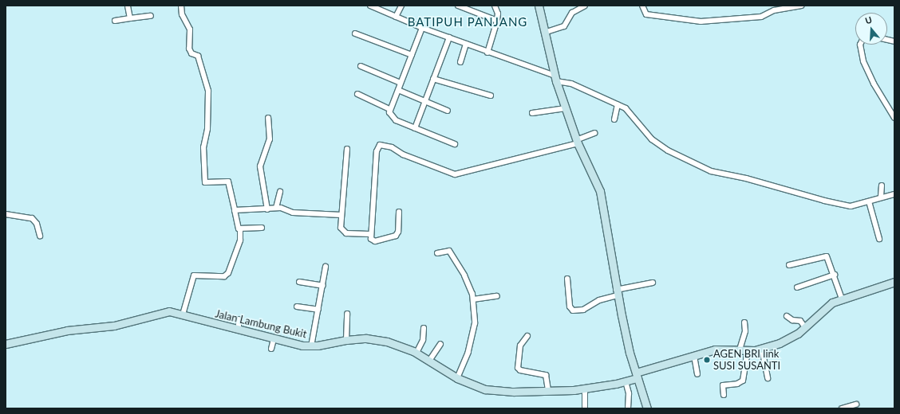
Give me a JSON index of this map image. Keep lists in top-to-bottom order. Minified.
{"streets":{"street":["Jalan Lambung Bukit"]},"districts":["BATIPUH PANJANG"],"places":["AGEN BRI link SUSI SUSANTI"],"north":"top"}
